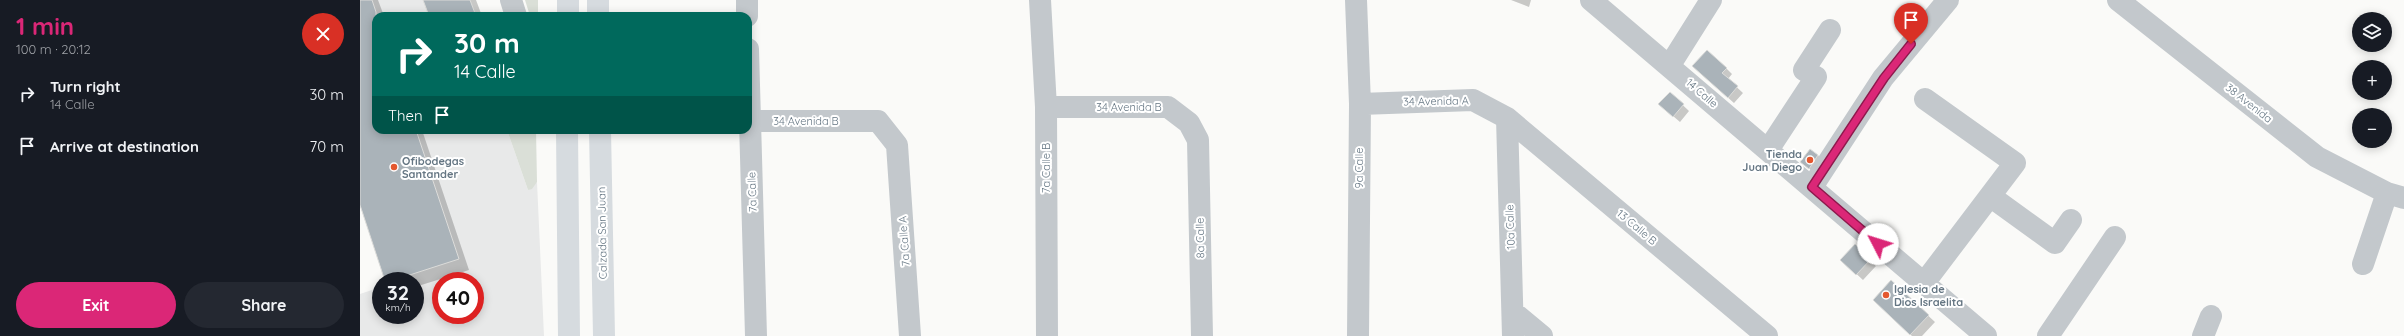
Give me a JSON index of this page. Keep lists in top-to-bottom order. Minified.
{"streets":{"main road":["Calzada San Juan"],"street":["14 Calle","34 Avenida A","38 Avenida","34 Avenida B","7a Calle B","9a Calle","7a Calle","10a Calle","13 Calle B","8a Calle","7a Calle A"]},"crossings":[["34 Avenida A","9a Calle"],["34 Avenida A","10a Calle"],["34 Avenida A","13 Calle B"],["34 Avenida B","7a Calle B"],["34 Avenida B","8a Calle"],["34 Avenida B","7a Calle A"],["10a Calle","13 Calle B"]],"places":["Tienda Juan Diego","Ofibodegas Santander","Iglesia de Dios Israelita"],"page":{"heading":["1 min","100 m · 20:12"],"map_buttons":["+","−"],"turn":["30 m","14 Calle"],"list":[{"name":"Turn right","note":"14 Calle","value":"30 m"},{"name":"Arrive at destination","value":"70 m"}],"then":"Then","speed":"32 km/h","limit":"40","buttons":["Exit","Share"]}}
